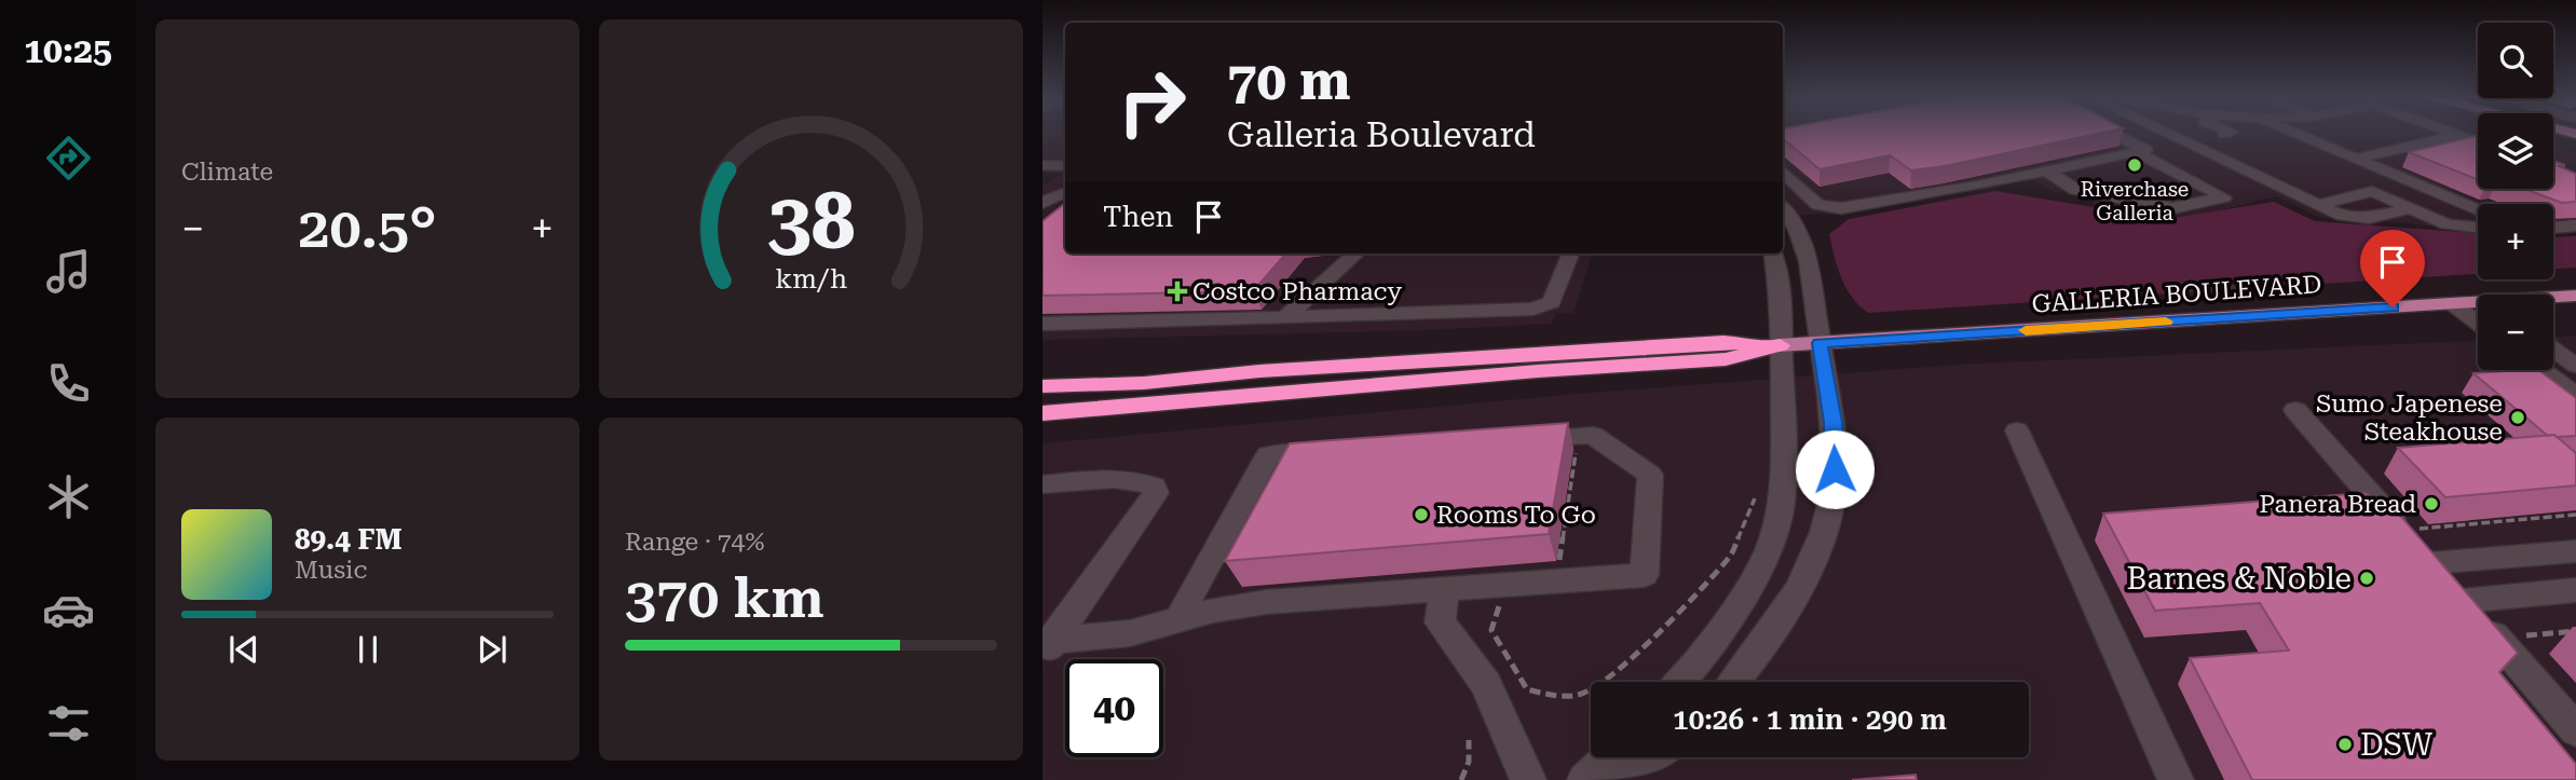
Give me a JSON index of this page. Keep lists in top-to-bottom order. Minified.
{"streets":{"main road":["GALLERIA BOULEVARD"]},"places":{"other":["Riverchase Galleria","Sumo Japenese Steakhouse","Panera Bread","Rooms To Go","Barnes & Noble","DSW"],"health":["Costco Pharmacy"]},"page":{"tabs":"10:25","tile":["Climate",["Range · 74%","370 km"]],"map_buttons":["+","−"],"turn":["70 m","Galleria Boulevard"],"then":"Then","heat":["−","20.5°","+"],"song":["89.4 FM","Music"],"limit":"40","trip":"10:26 · 1 min · 290 m","gauge":["38","km/h"]}}
